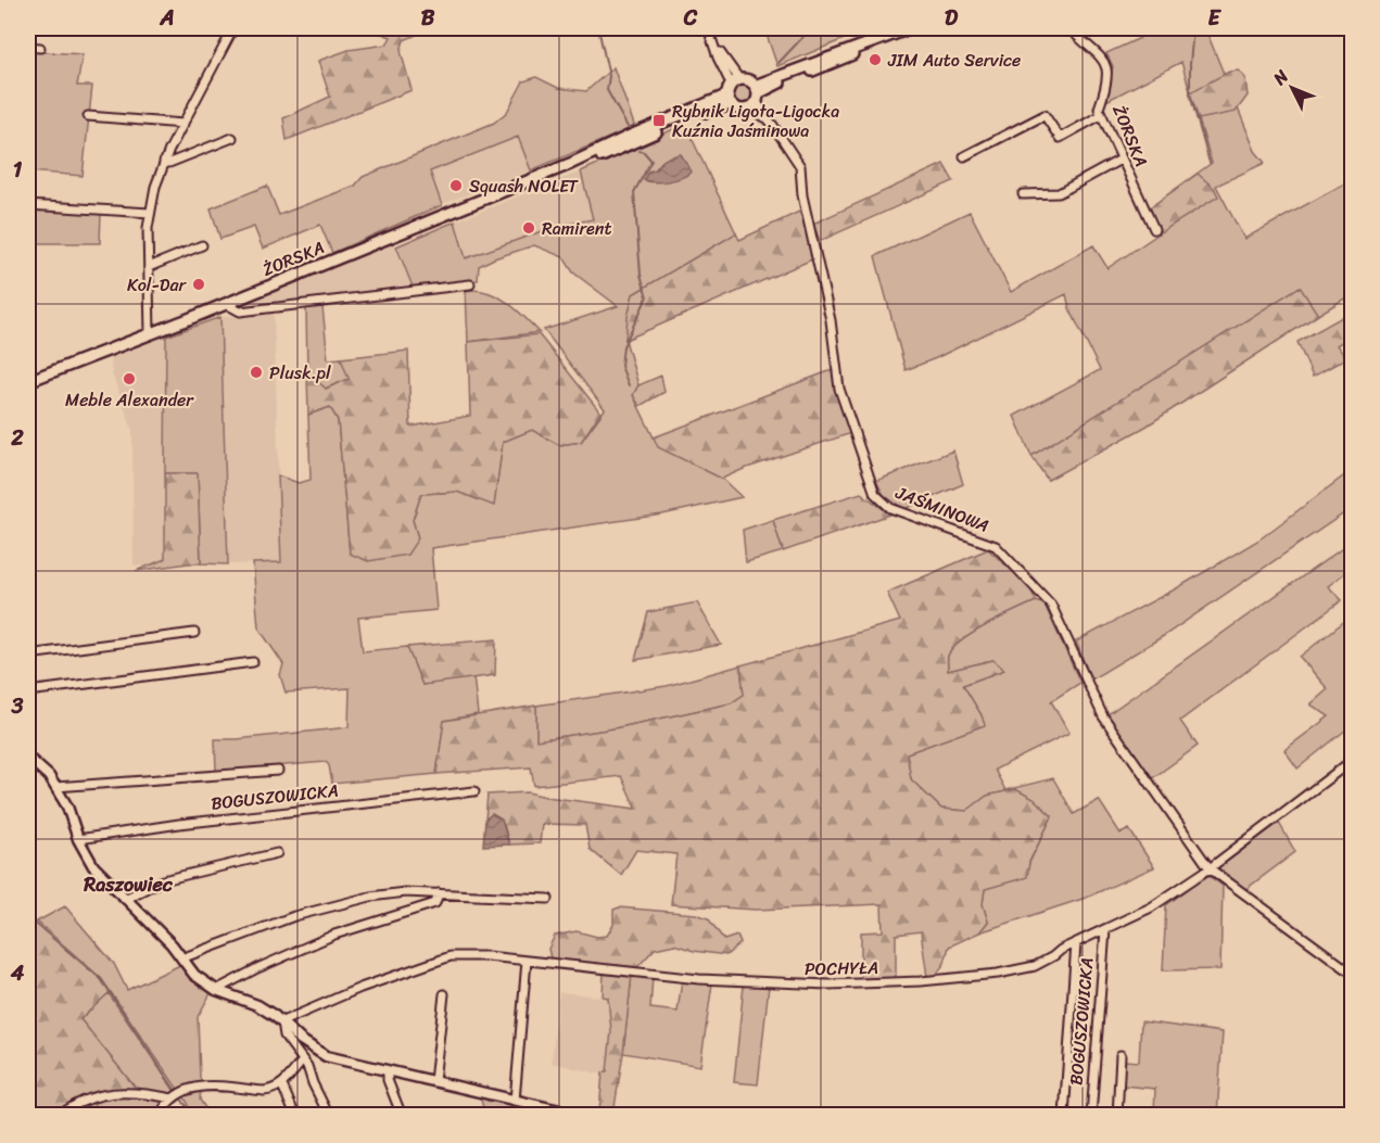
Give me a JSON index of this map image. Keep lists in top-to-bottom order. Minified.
{"streets":{"main road":["ŻORSKA"],"street":["JAŚMINOWA","BOGUSZOWICKA","POCHYŁA"]},"crossings":[["ŻORSKA","JAŚMINOWA"],["JAŚMINOWA","POCHYŁA"],["BOGUSZOWICKA","POCHYŁA"]],"districts":["Raszowiec"],"places":{"other":["JIM Auto Service","Squash NOLET","Ramirent","Kol-Dar","Plusk.pl","Meble Alexander"],"transit":["Rybnik Ligota-Ligocka Kuźnia Jaśminowa"]},"north":"top left","grid":{"columns":["A","B","C","D","E"],"rows":["1","2","3","4"]}}
